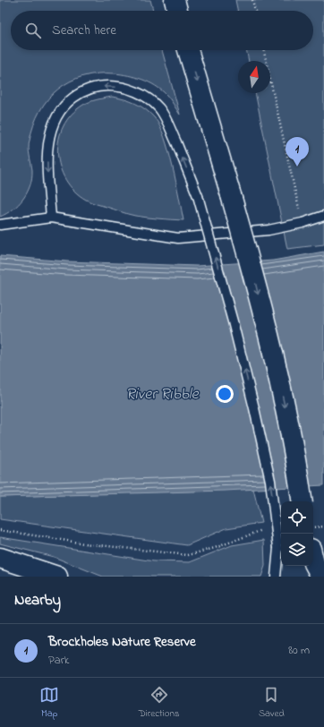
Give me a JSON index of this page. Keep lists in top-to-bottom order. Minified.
{"water":["River Ribble"],"north":"top","page":{"search":"Search here","pins":"1","heading":"Nearby","list":[{"mark":"1","name":"Brockholes Nature Reserve","note":"Park","value":"80 m"}],"nav":["Map","Directions","Saved"]}}
